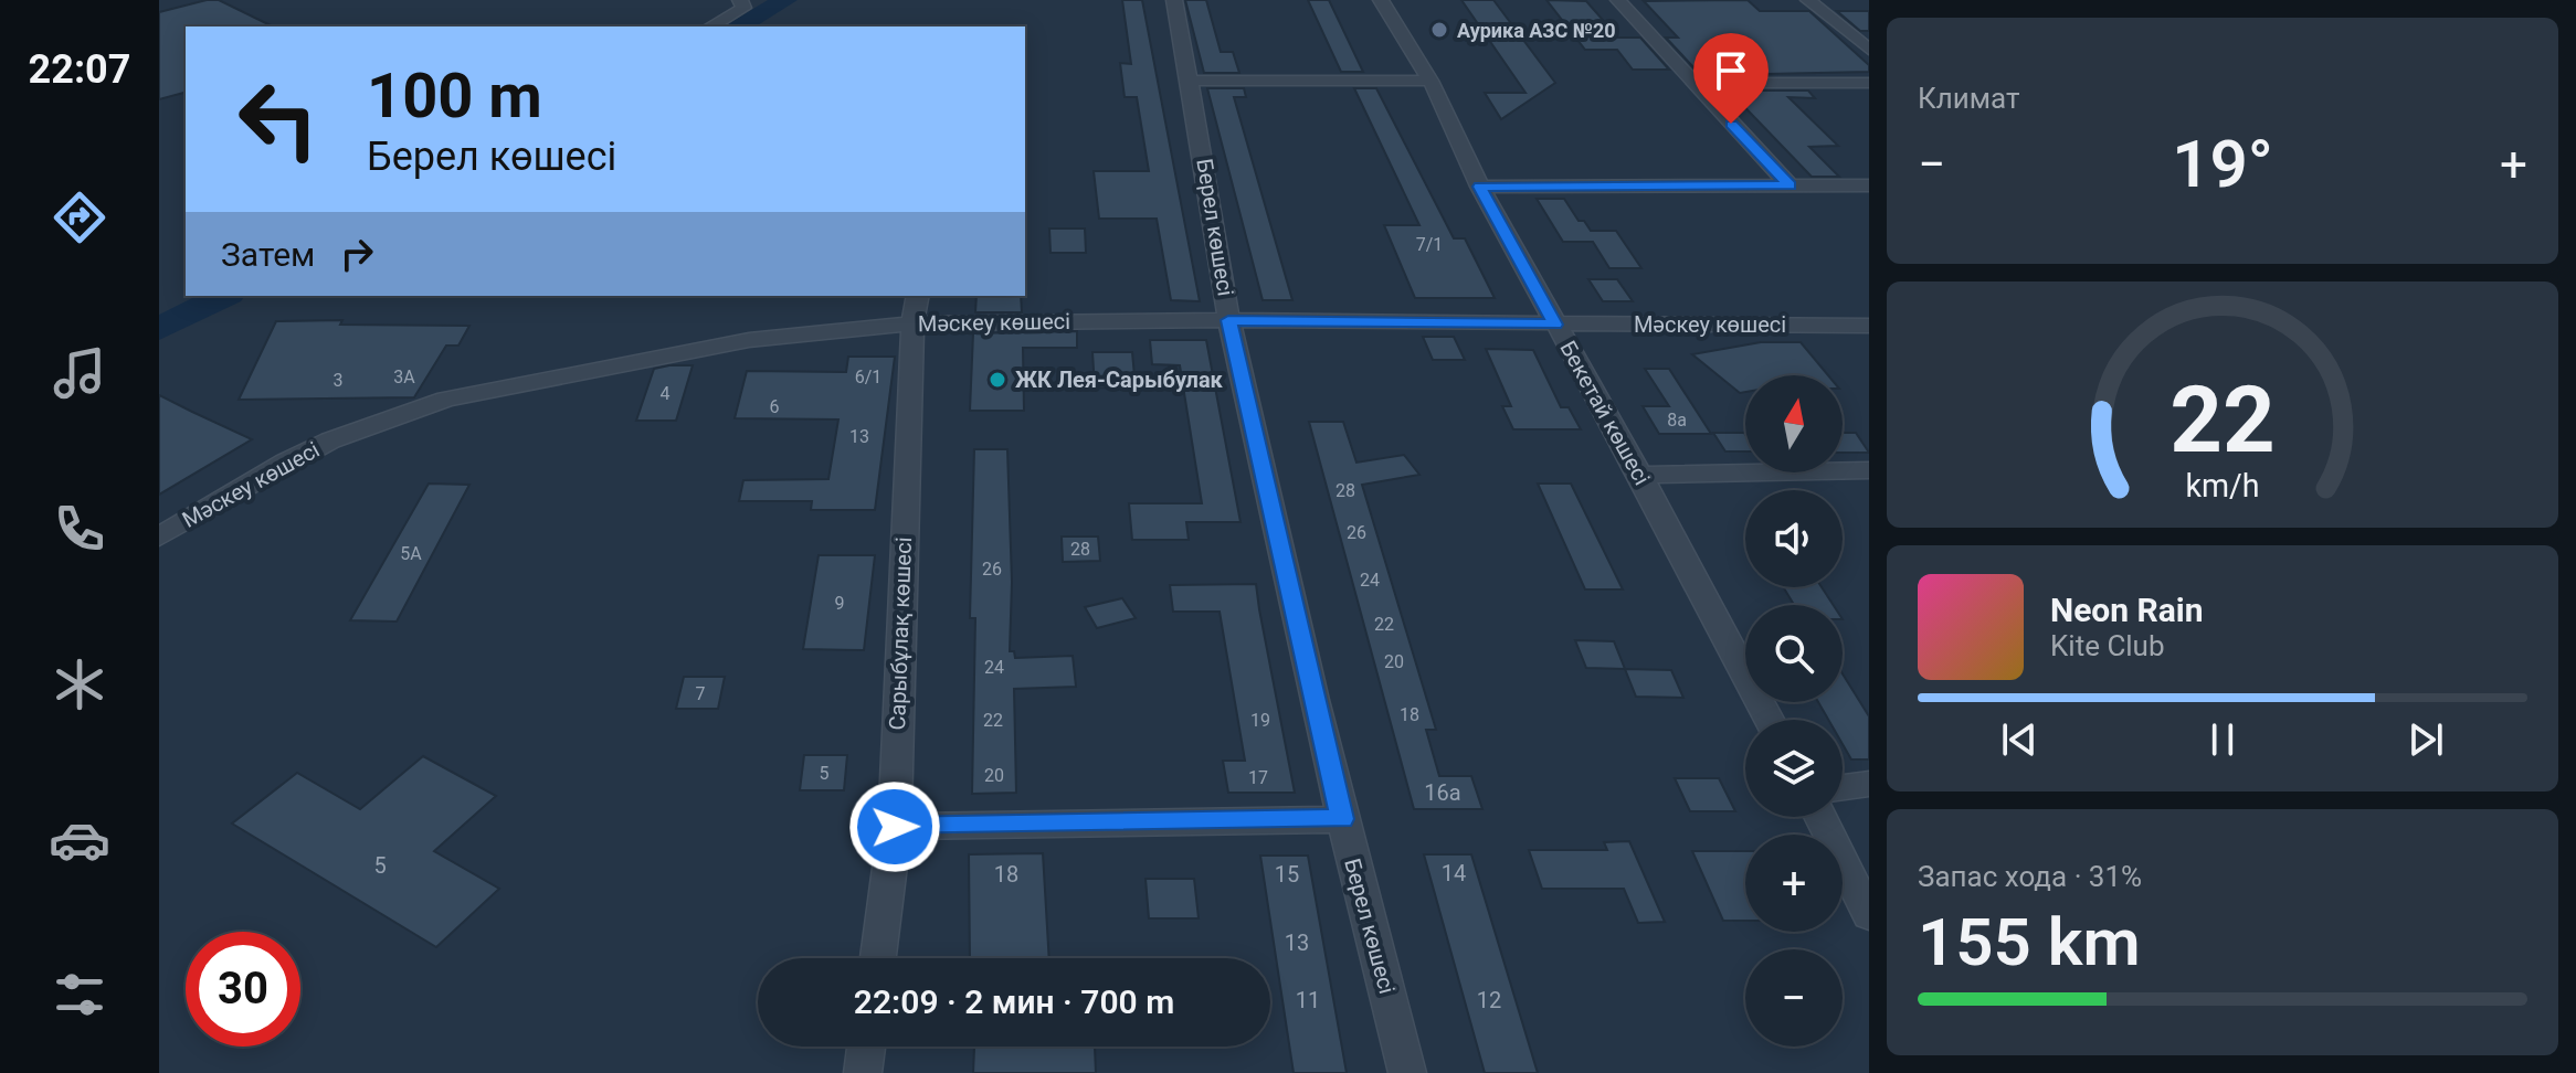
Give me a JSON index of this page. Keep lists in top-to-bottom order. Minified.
{"streets":{"street":["Берел көшесі","Мәскеу көшесі","Бекетай көшесі","Сарыбұлақ көшесі"]},"crossings":[["Берел көшесі","Мәскеу көшесі"],["Мәскеу көшесі","Бекетай көшесі"],["Мәскеу көшесі","Сарыбұлақ көшесі"]],"places":["Аурика АЗС №20","ЖК Лея-Сарыбулак"],"house_numbers":["7/1","3А","6/1","3","4","6","8а","13","28","26","28","5А","26","24","9","22","20","24","7","18","22","19","5","20","17","16а","5","14","18","15","13","11","12"],"north":"top","page":{"tabs":"22:07","tile":["Климат",["Запас хода · 31%","155 km"]],"turn":["100 m","Берел көшесі"],"heat":["−","19°","+"],"then":"Затем","map_buttons":["+","−"],"song":["Neon Rain","Kite Club"],"limit":"30","trip":"22:09 · 2 мин · 700 m","gauge":["22","km/h"]}}
